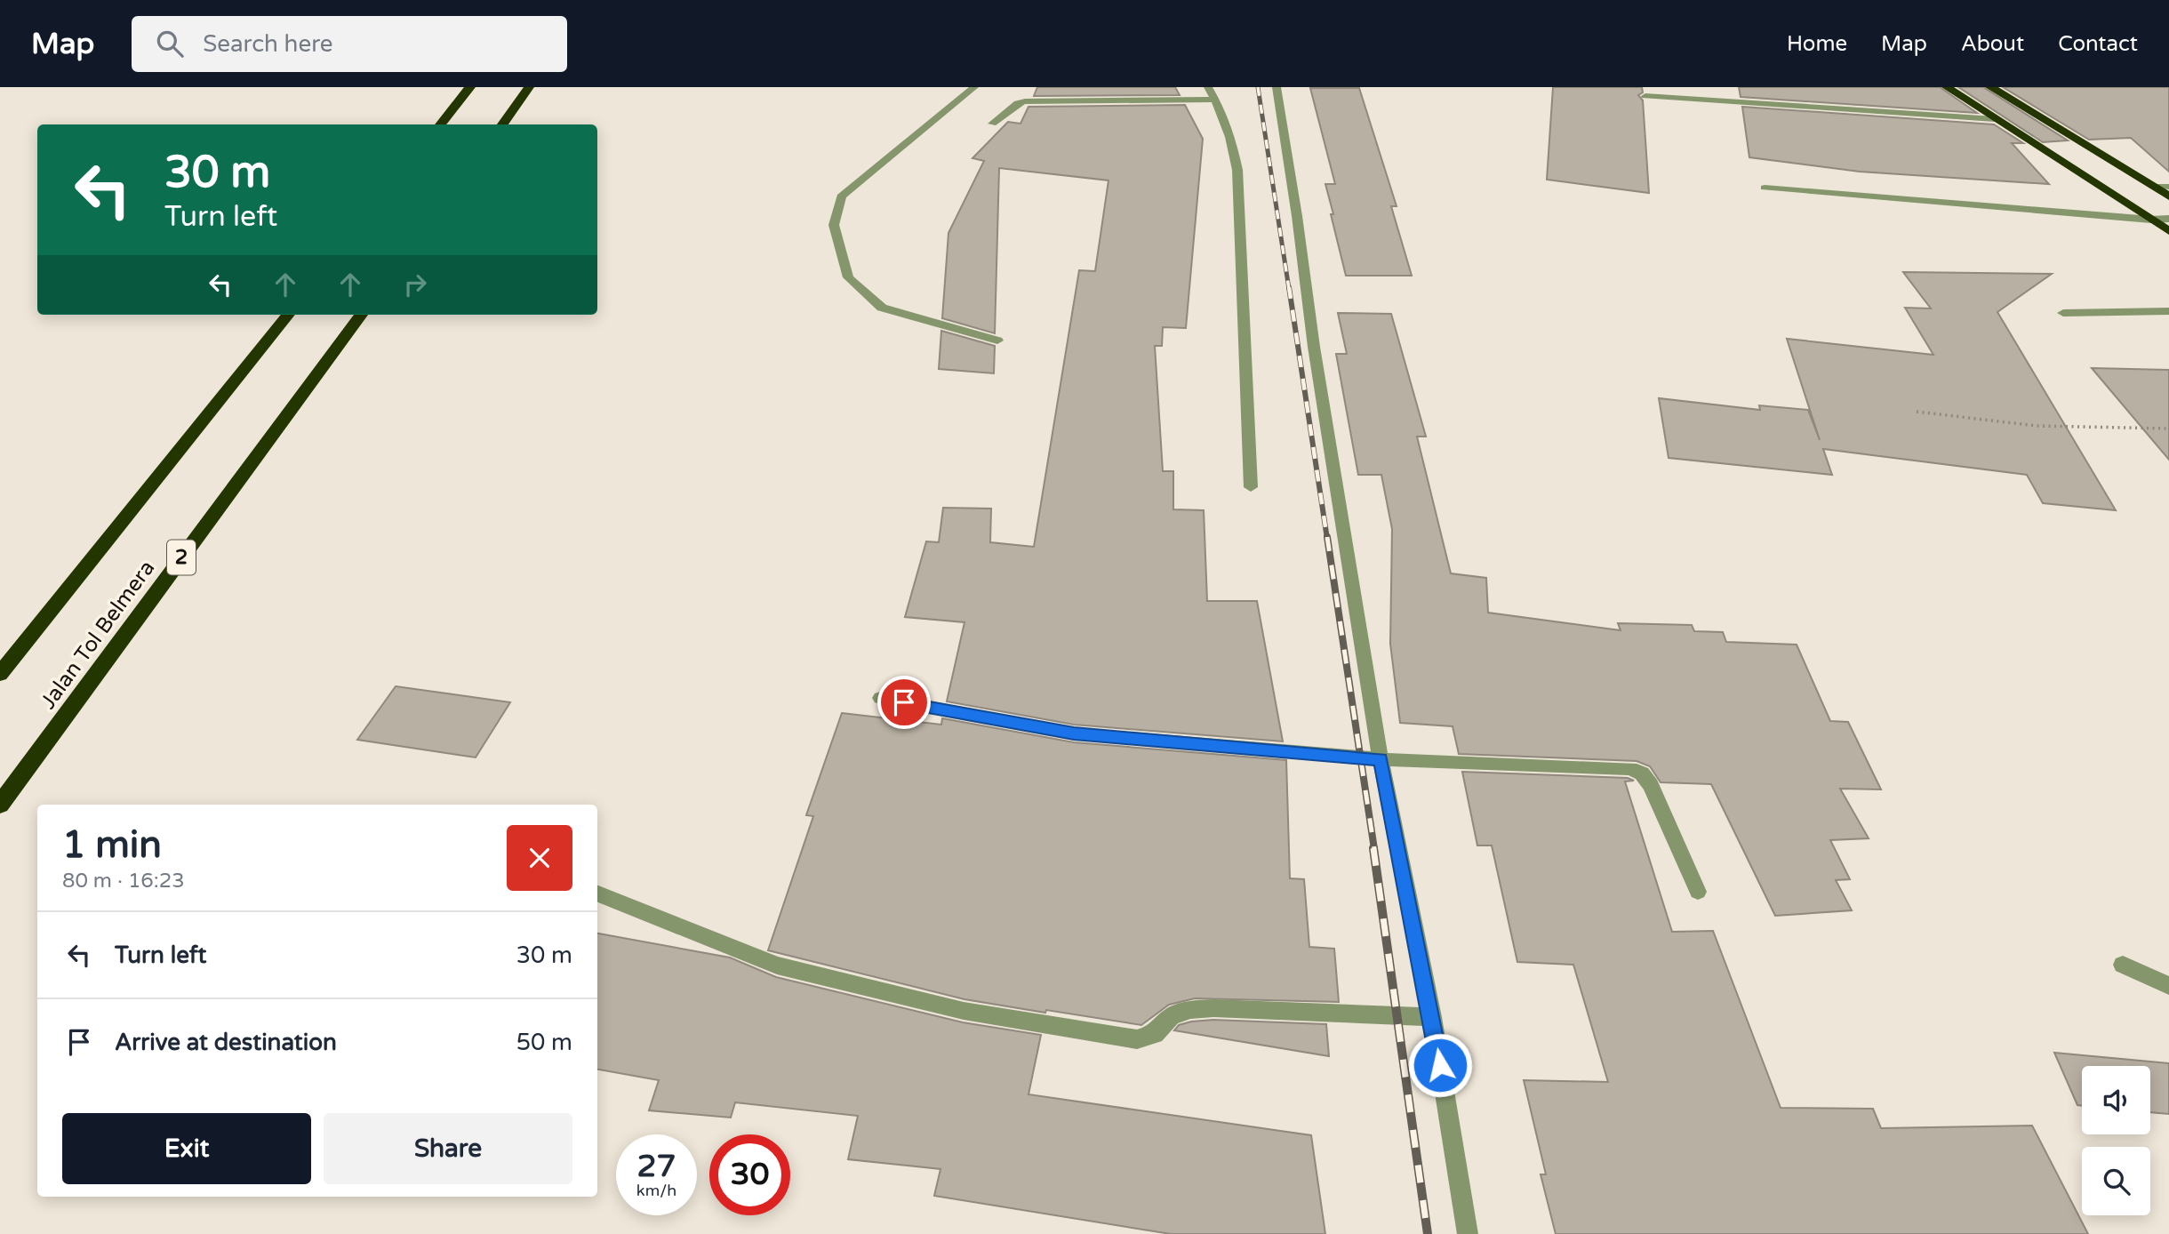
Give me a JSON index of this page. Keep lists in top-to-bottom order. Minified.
{"streets":{"highway":["2","Jalan Tol Belmera"]},"page":{"header":"Map","search":"Search here","nav":["Home","Map","About","Contact"],"turn":["30 m","Turn left"],"heading":["1 min","80 m · 16:23"],"list":[{"name":"Turn left","value":"30 m"},{"name":"Arrive at destination","value":"50 m"}],"buttons":["Exit","Share"],"speed":"27 km/h","limit":"30"}}
